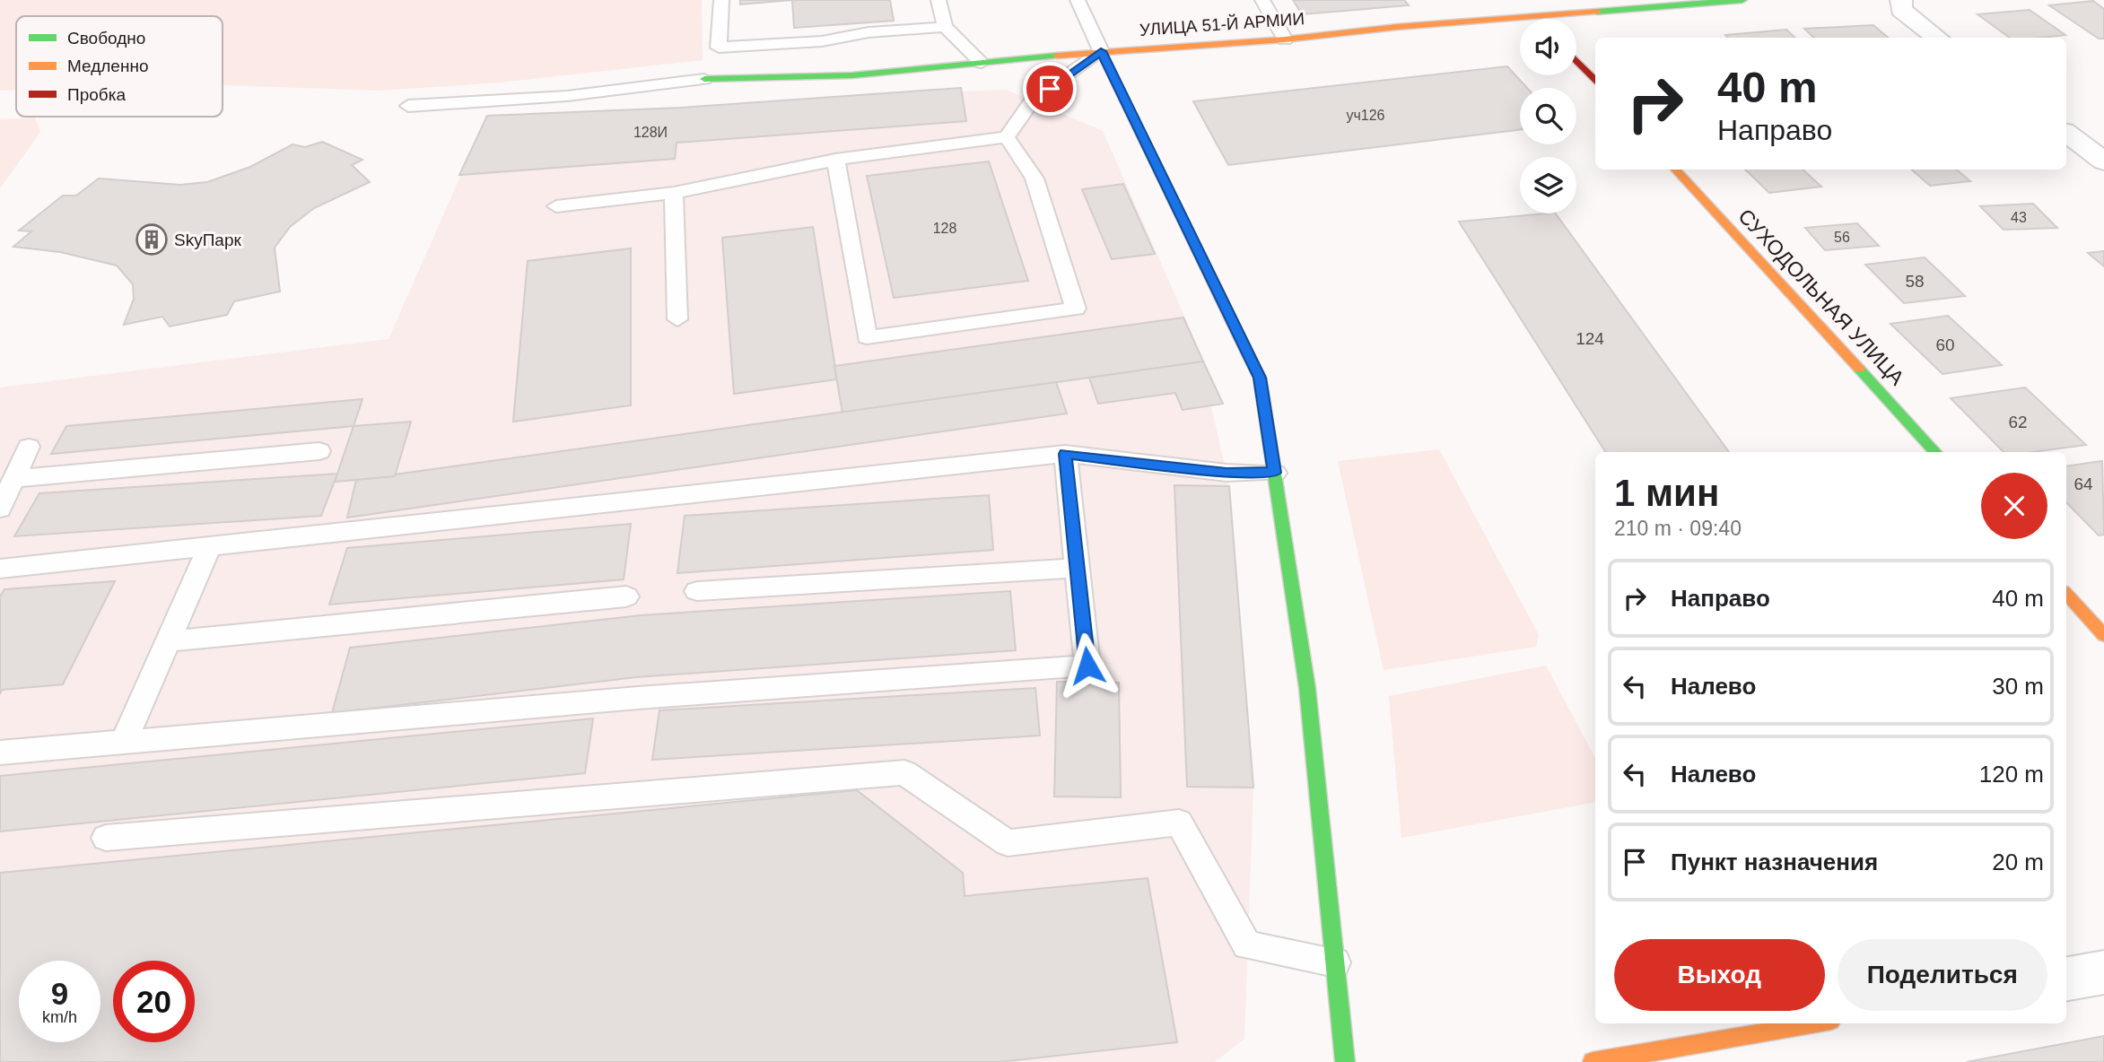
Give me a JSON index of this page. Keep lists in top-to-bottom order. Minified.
{"streets":{"street":["УЛИЦА 51-Й АРМИИ","СУХОДОЛЬНАЯ УЛИЦА"]},"places":{"building":["SkyПарк"]},"house_numbers":["уч126","128И","43","128","56","58","124","60","62","64"],"legend":["Свободно","Медленно","Пробка"],"page":{"turn":["40 m","Направо"],"heading":["1 мин","210 m · 09:40"],"list":[{"name":"Направо","value":"40 m"},{"name":"Налево","value":"30 m"},{"name":"Налево","value":"120 m"},{"name":"Пункт назначения","value":"20 m"}],"buttons":["Выход","Поделиться"],"speed":"9 km/h","limit":"20"}}
